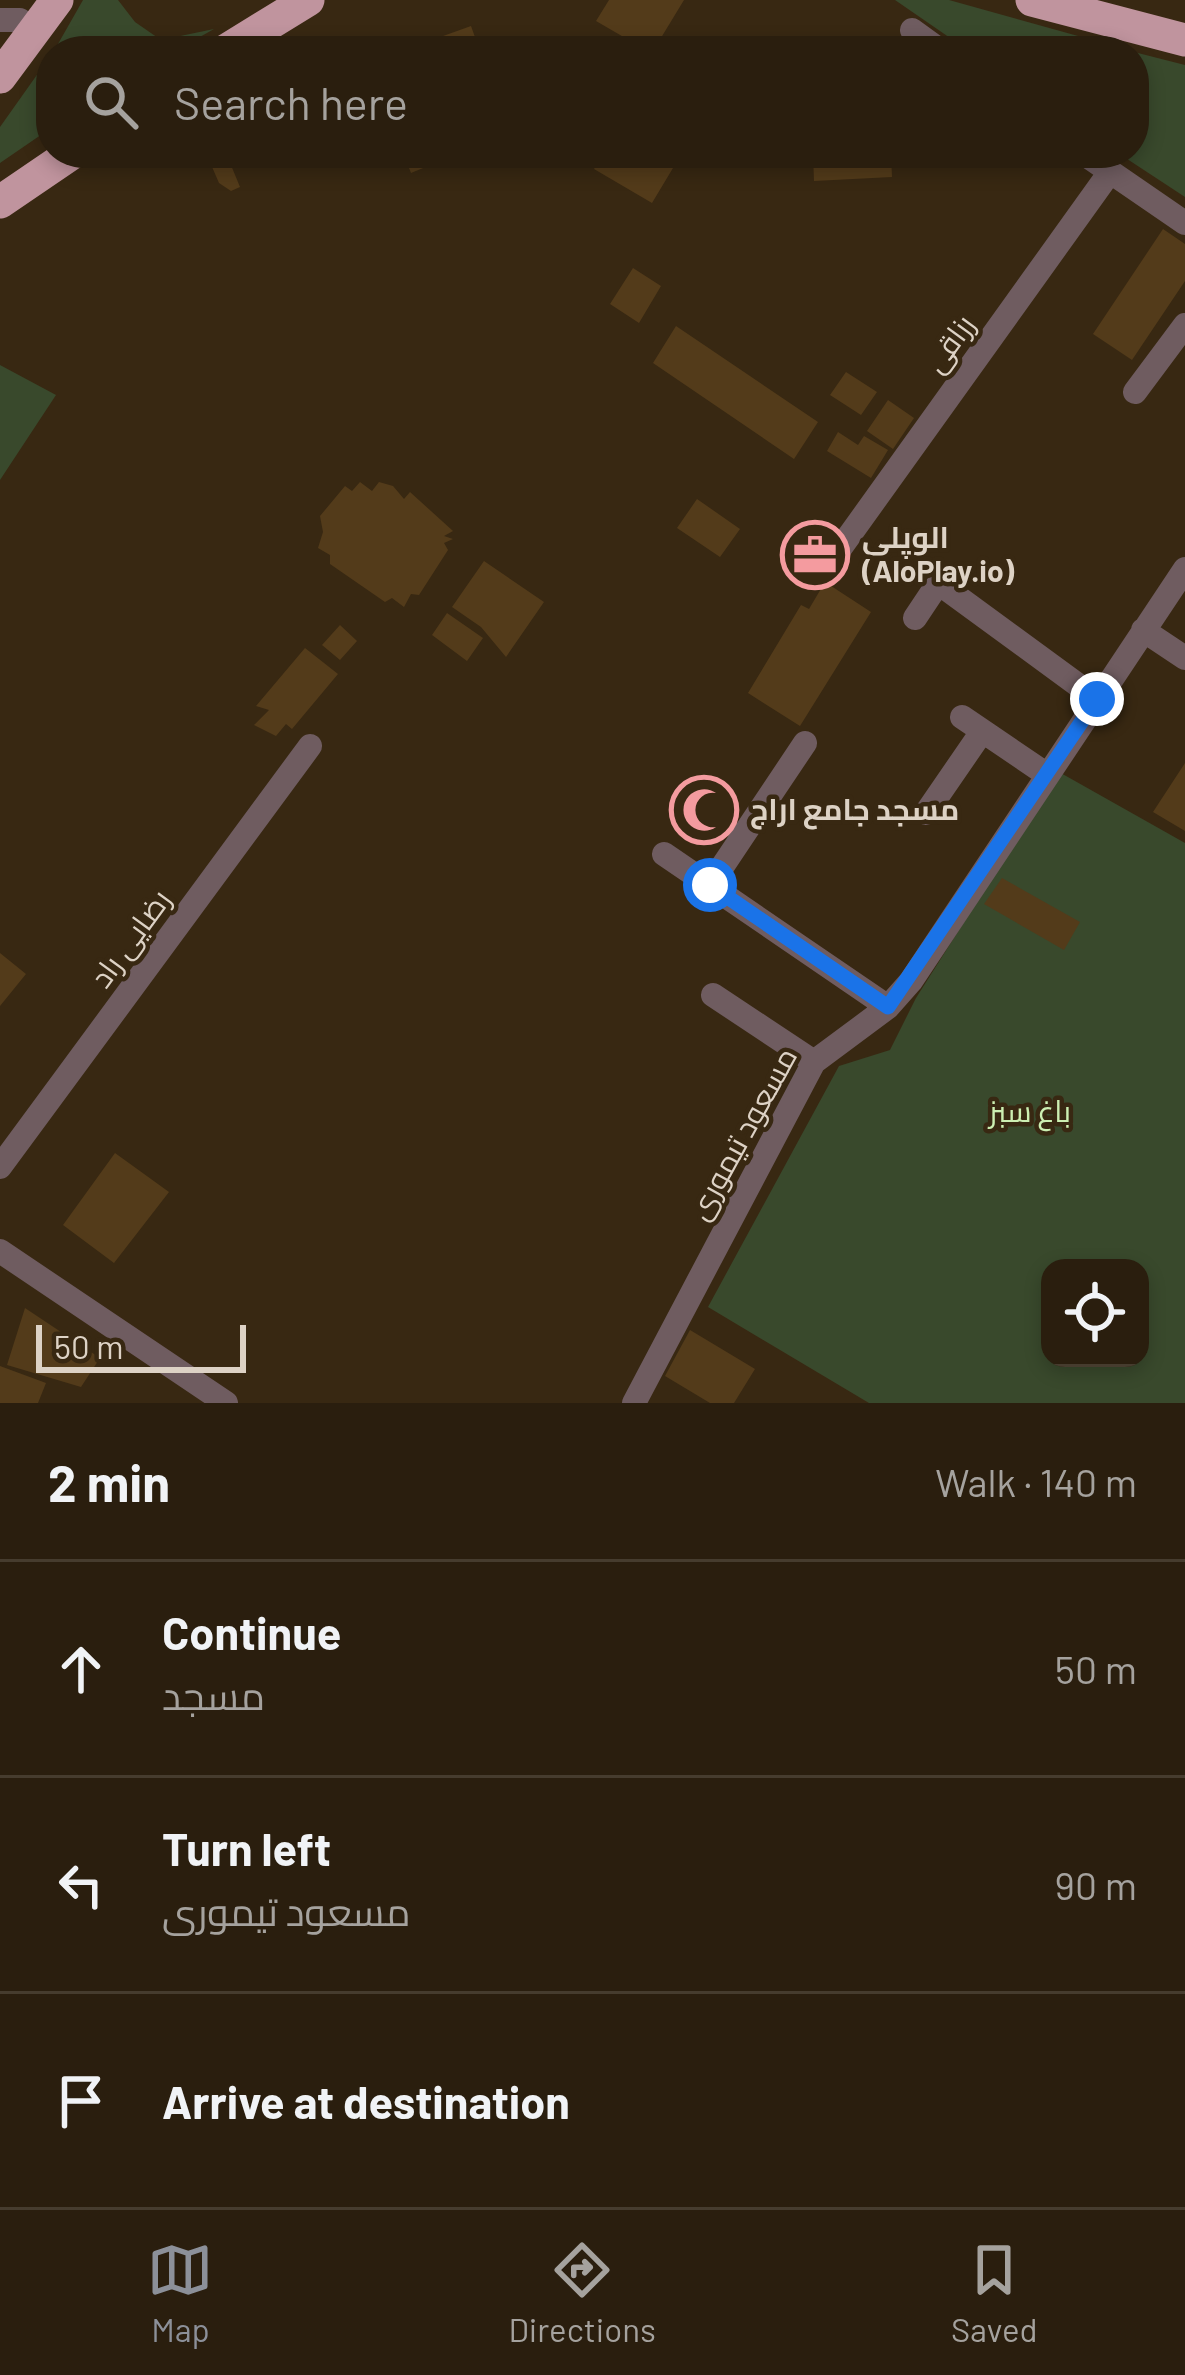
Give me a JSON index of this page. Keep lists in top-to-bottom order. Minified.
{"streets":{"street":["رزاقی","رضایی راد","مسعود تیموری"]},"parks":["باغ سبز"],"places":{"office":["الوپلی (AloPlay.io)"],"mosque":["مسجد جامع اراج"]},"scale_bar":"50 m","page":{"search":"Search here","scale":"50 m","heading":["2 min","Walk · 140 m"],"list":[["Continue","مسجد","50 m"],["Turn left","مسعود تیموری","90 m"],"Arrive at destination"],"nav":["Map","Directions","Saved"]}}
